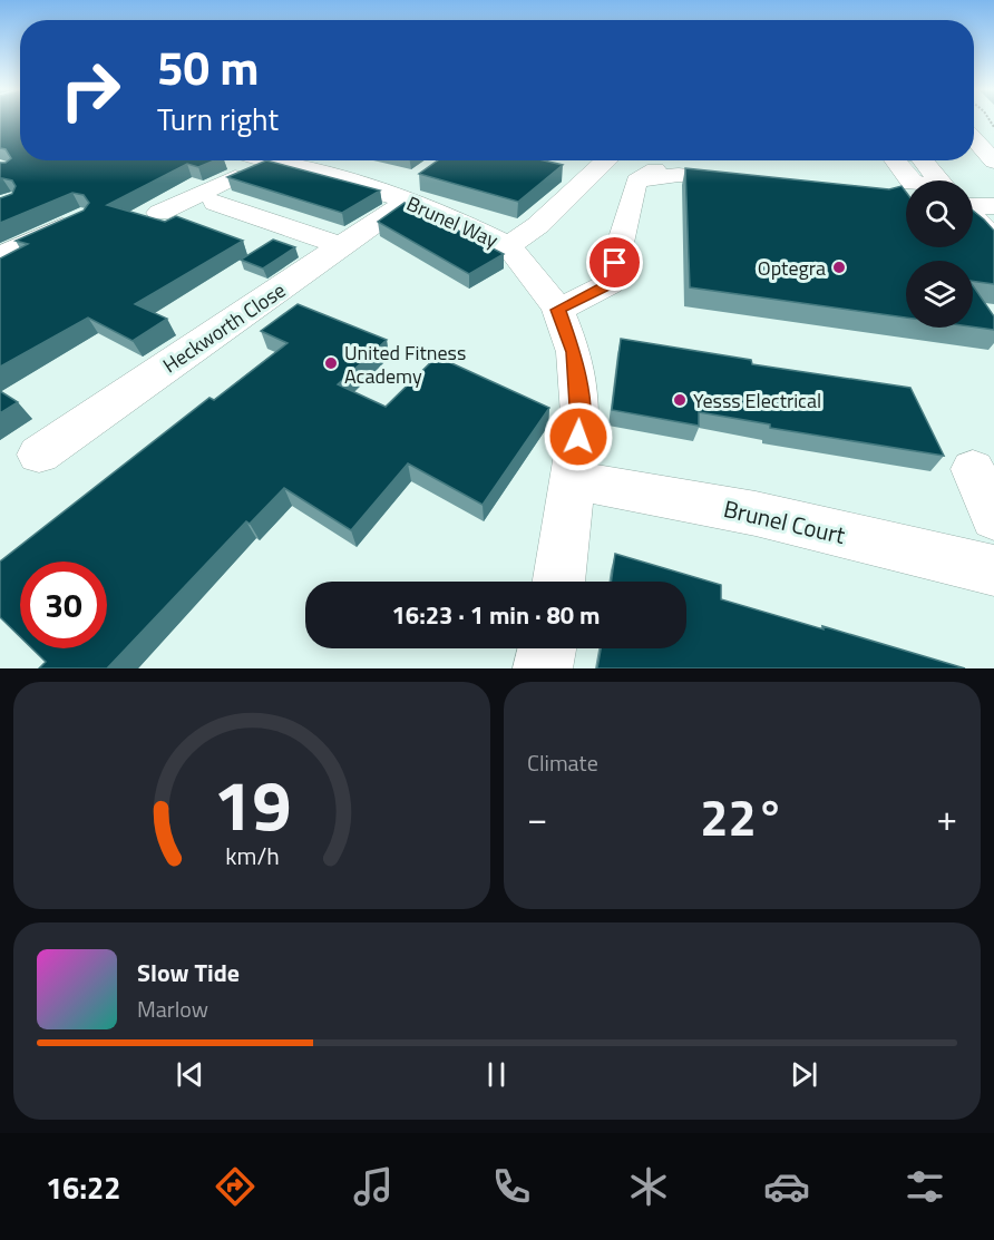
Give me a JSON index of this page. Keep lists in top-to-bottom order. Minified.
{"streets":{"street":["Brunel Way","Heckworth Close","Brunel Court"]},"crossings":[["Brunel Way","Heckworth Close"],["Brunel Way","Brunel Court"]],"places":["Optegra","United Fitness Academy","Yesss Electrical"],"page":{"turn":["50 m","Turn right"],"limit":"30","trip":"16:23 · 1 min · 80 m","tile":"Climate","heat":["−","22°","+"],"song":["Slow Tide","Marlow"],"tabs":"16:22","gauge":["19","km/h"]}}
